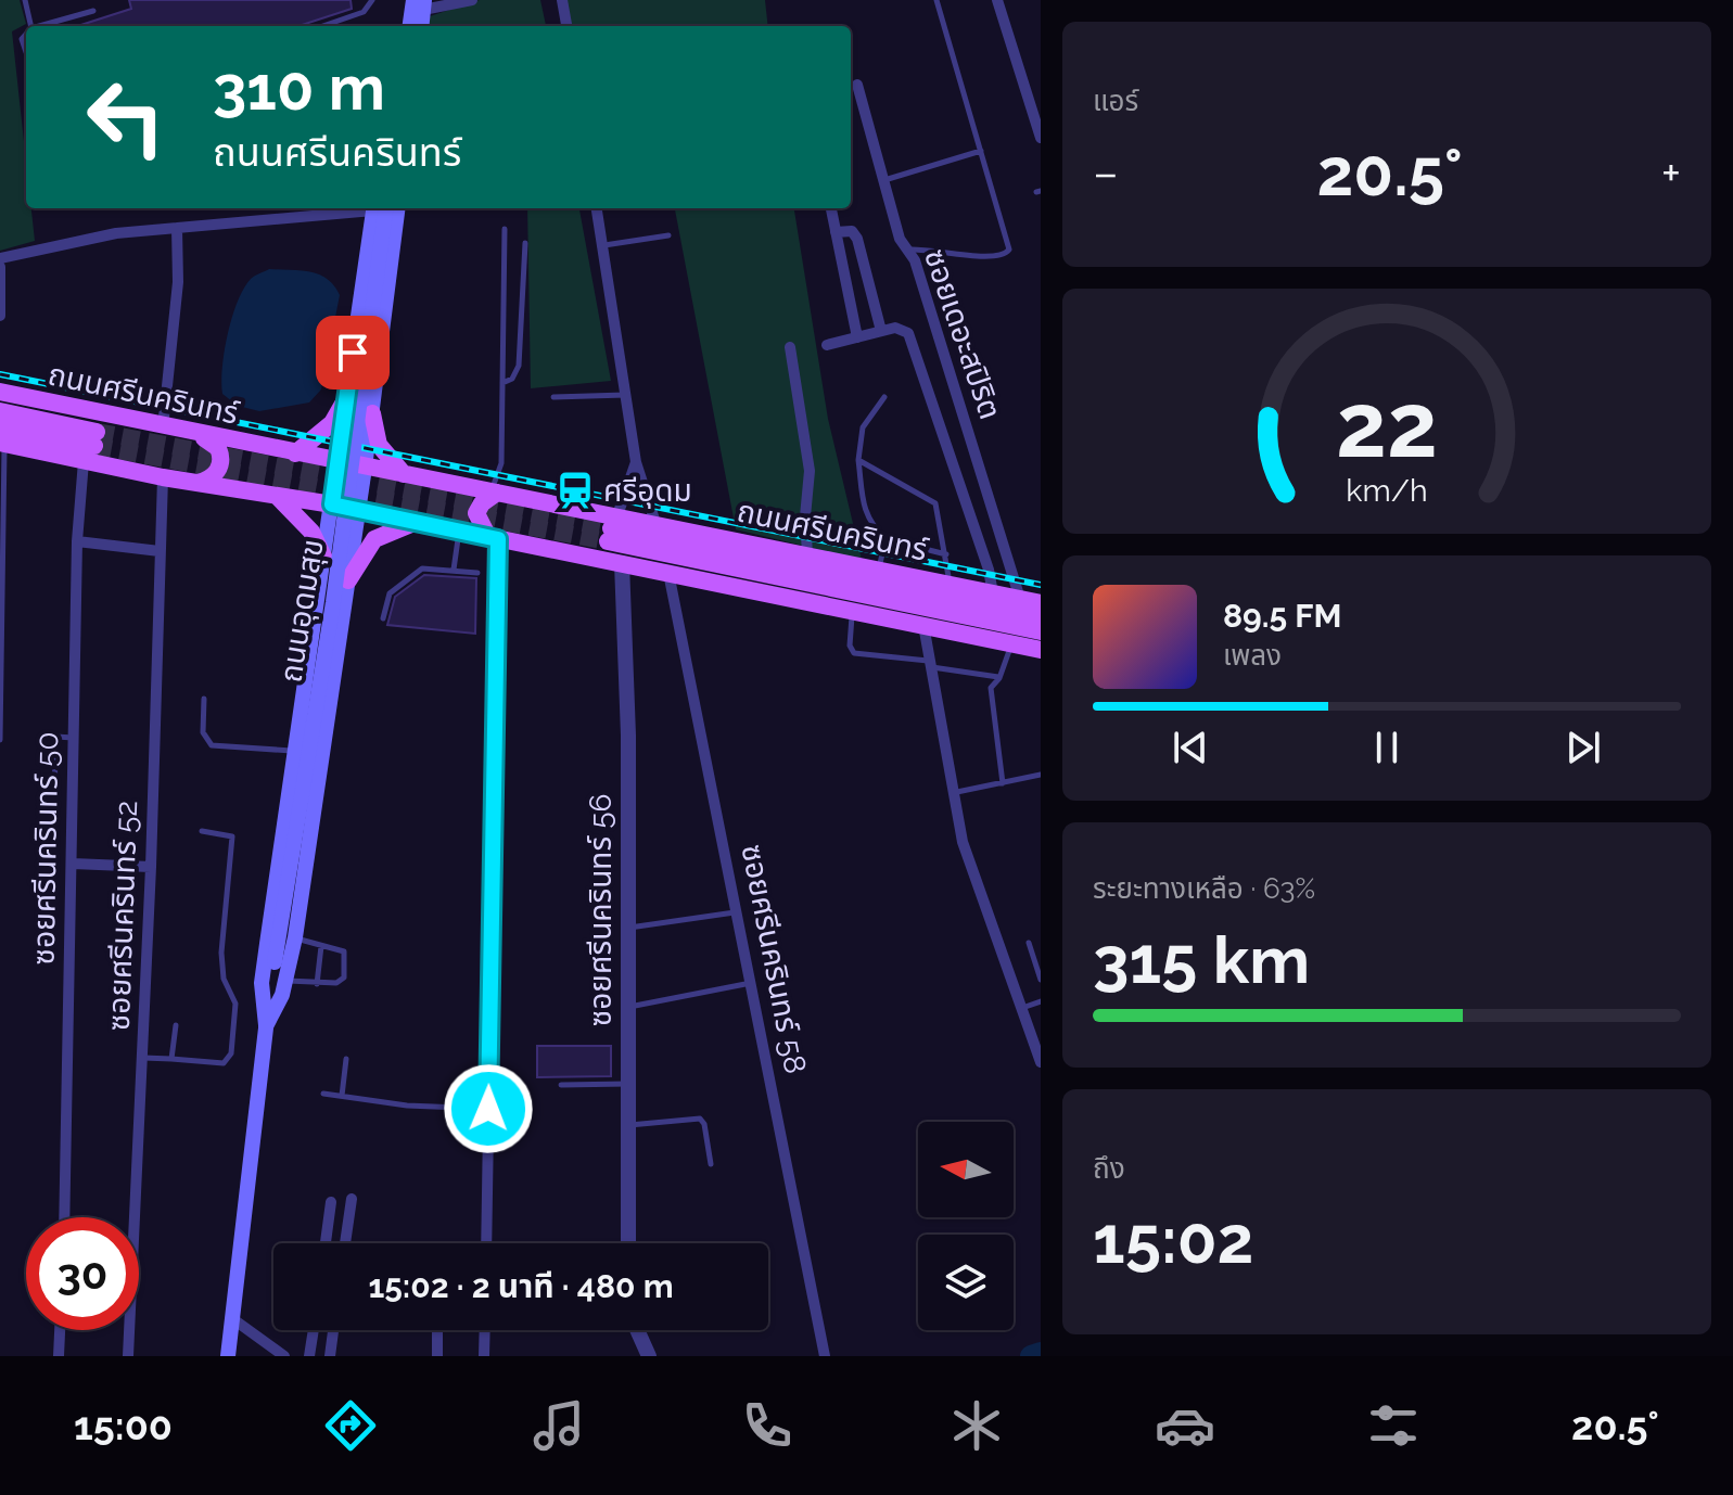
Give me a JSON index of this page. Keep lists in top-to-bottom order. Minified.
{"streets":{"main road":["ถนนศรีนครินทร์","ถนนอุดมสุข"],"street":["ซอยเดอะสปิริต","ซอยศรีนครินทร์ 50","ซอยศรีนครินทร์ 56","ซอยศรีนครินทร์ 52","ซอยศรีนครินทร์ 58"]},"crossings":[["ซอยเดอะสปิริต","ถนนศรีนครินทร์"],["ถนนศรีนครินทร์","ถนนอุดมสุข"]],"places":{"station":["ศรีอุดม"]},"north":"left","page":{"tile":["แอร์",["ระยะทางเหลือ · 63%","315 km"],["ถึง","15:02"]],"turn":["310 m","ถนนศรีนครินทร์"],"heat":["−","20.5°","+"],"song":["89.5 FM","เพลง"],"limit":"30","trip":"15:02 · 2 นาที · 480 m","tabs":["15:00","20.5°"],"gauge":["22","km/h"]}}
